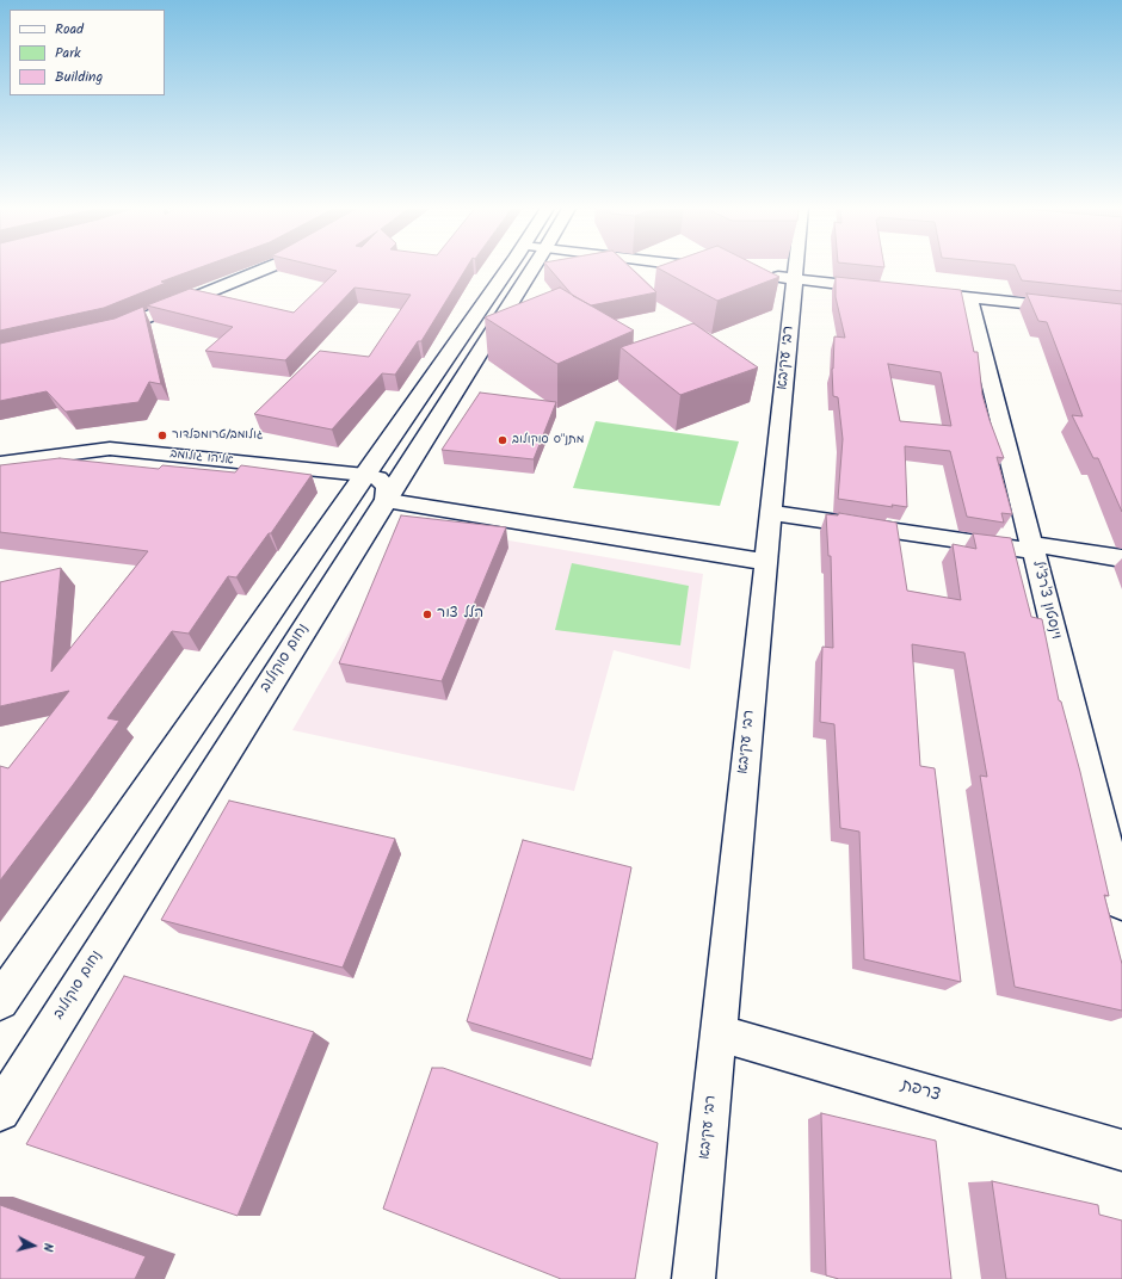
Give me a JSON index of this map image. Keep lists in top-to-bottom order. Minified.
{"streets":{"main road":["נחום סוקולוב"],"street":["רבי עקיבא","אליהו גולומב","וינסטון צ'רצ'יל","צרפת"]},"crossings":[["רבי עקיבא","צרפת"],["אליהו גולומב","נחום סוקולוב"]],"places":["גולומב/טרומפלדור","מתנ\"ס סוקולוב","הלל צור"],"legend":["Road","Park","Building"],"north":"right"}
